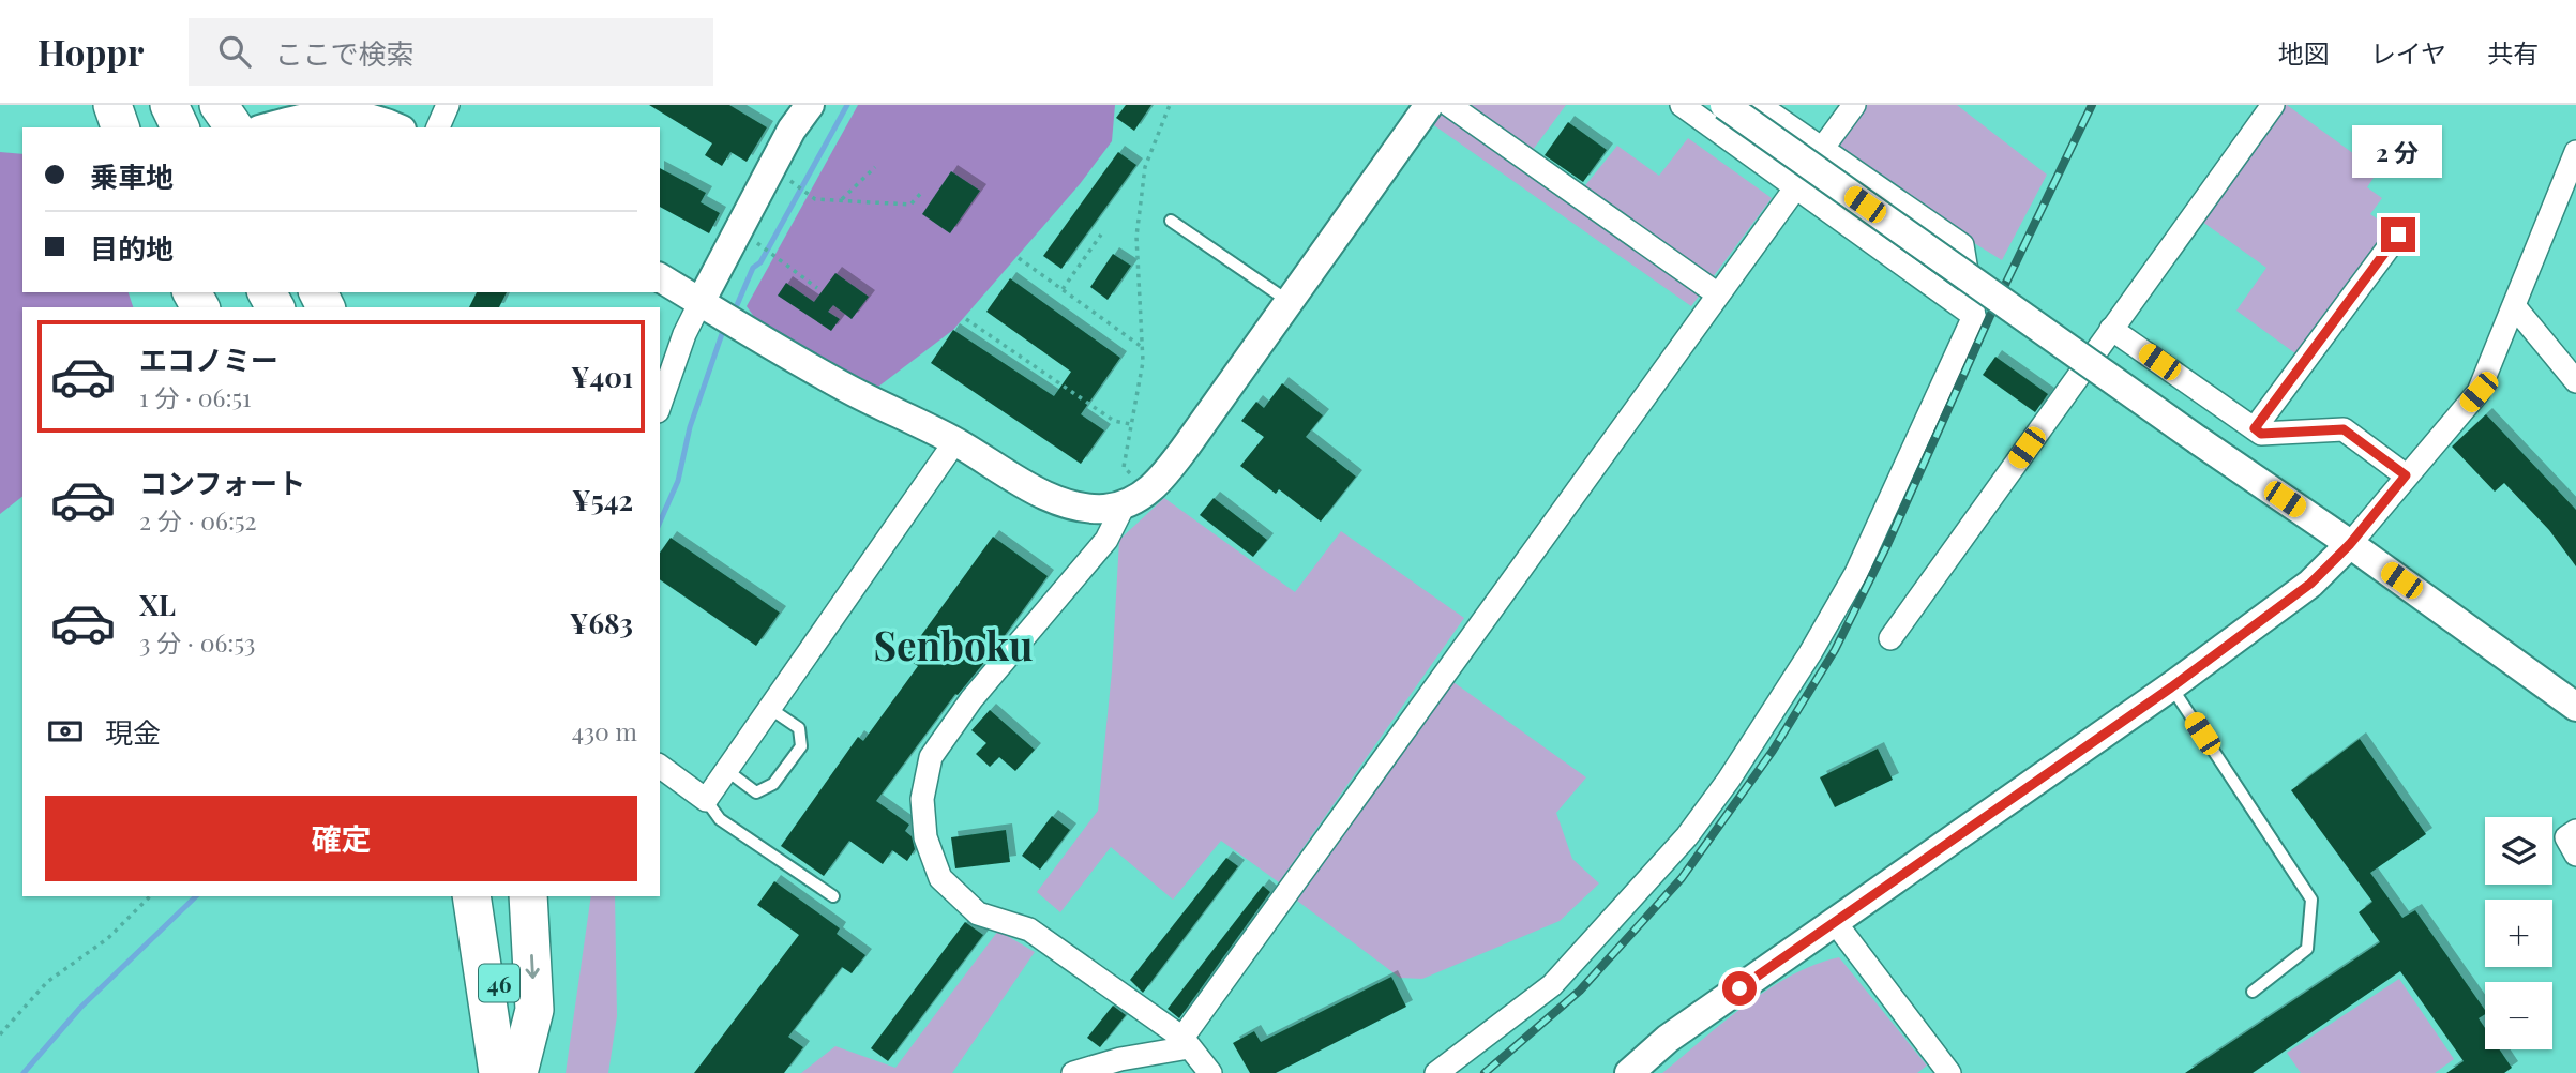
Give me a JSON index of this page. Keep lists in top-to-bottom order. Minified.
{"streets":{"highway":["46"]},"districts":["Senboku"],"page":{"header":"Hoppr","search":"ここで検索","nav":["地図","レイヤ","共有"],"bubble":"2 分","banner":["乗車地","目的地"],"list":[{"name":"エコノミー","note":"1 分 · 06:51","value":"¥401"},{"name":"コンフォート","note":"2 分 · 06:52","value":"¥542"},{"name":"XL","note":"3 分 · 06:53","value":"¥683"}],"pay":["現金","430 m"],"buttons":"確定","map_buttons":["+","−"]}}
